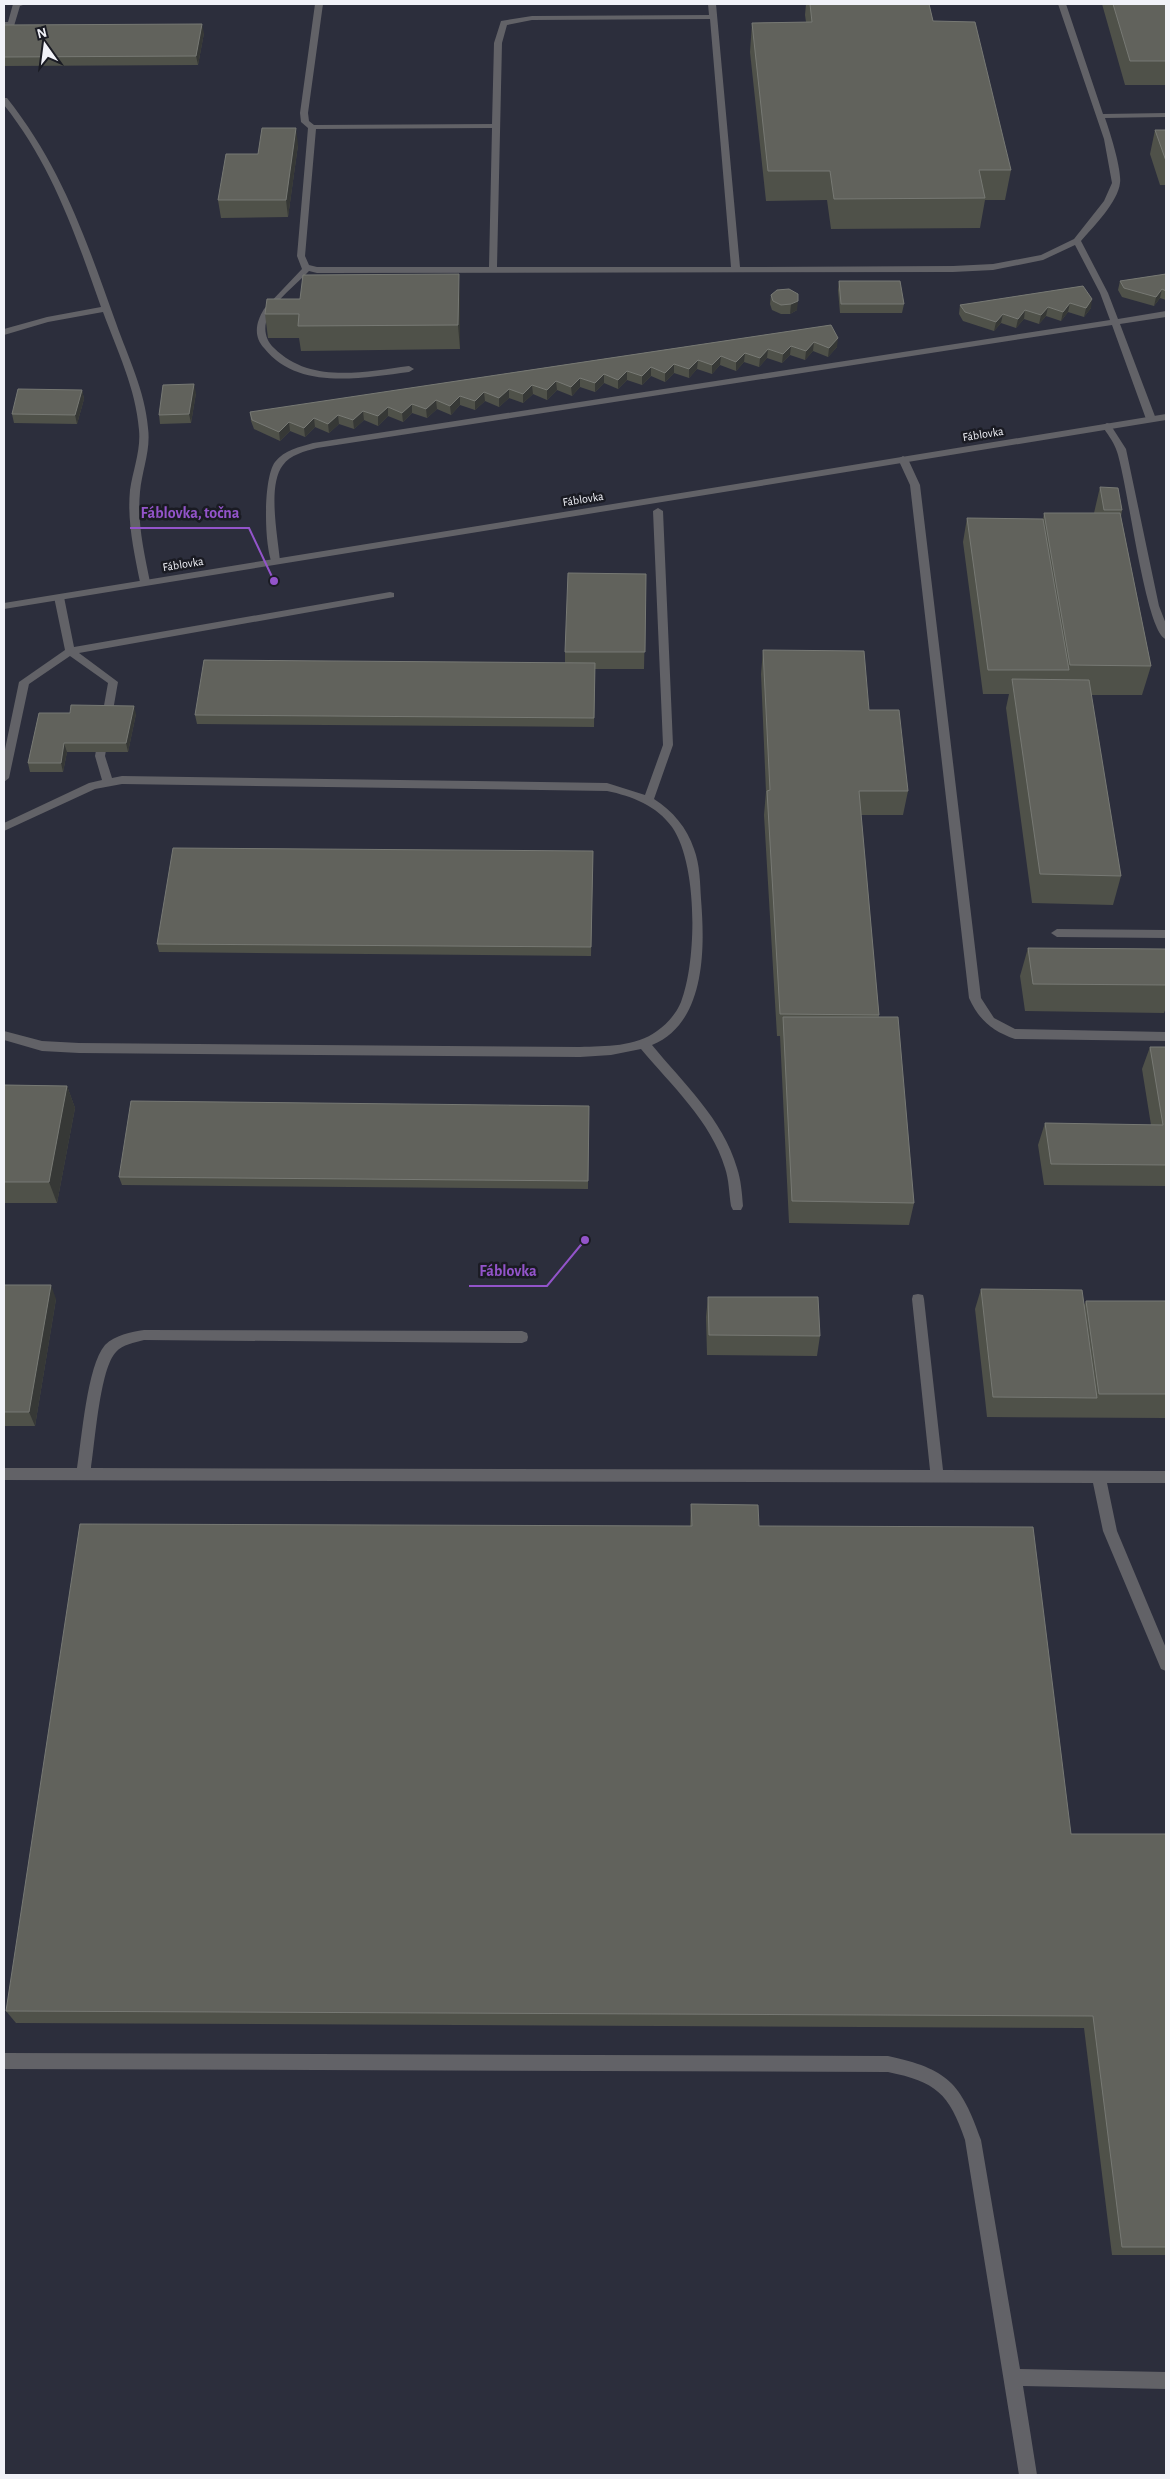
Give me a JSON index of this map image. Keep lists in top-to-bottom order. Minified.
{"streets":{"street":["Fáblovka"]},"places":["Fáblovka, točna","Fáblovka"],"north":"top"}
